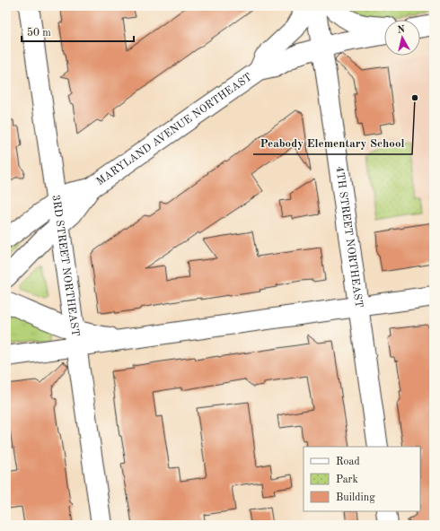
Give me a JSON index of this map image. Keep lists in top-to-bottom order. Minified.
{"streets":{"main road":["MARYLAND AVENUE NORTHEAST","4TH STREET NORTHEAST","3RD STREET NORTHEAST"]},"crossings":[["MARYLAND AVENUE NORTHEAST","4TH STREET NORTHEAST"],["MARYLAND AVENUE NORTHEAST","3RD STREET NORTHEAST"]],"places":["Peabody Elementary School"],"legend":["Road","Park","Building"],"scale_bar":"50 m","north":"top"}
